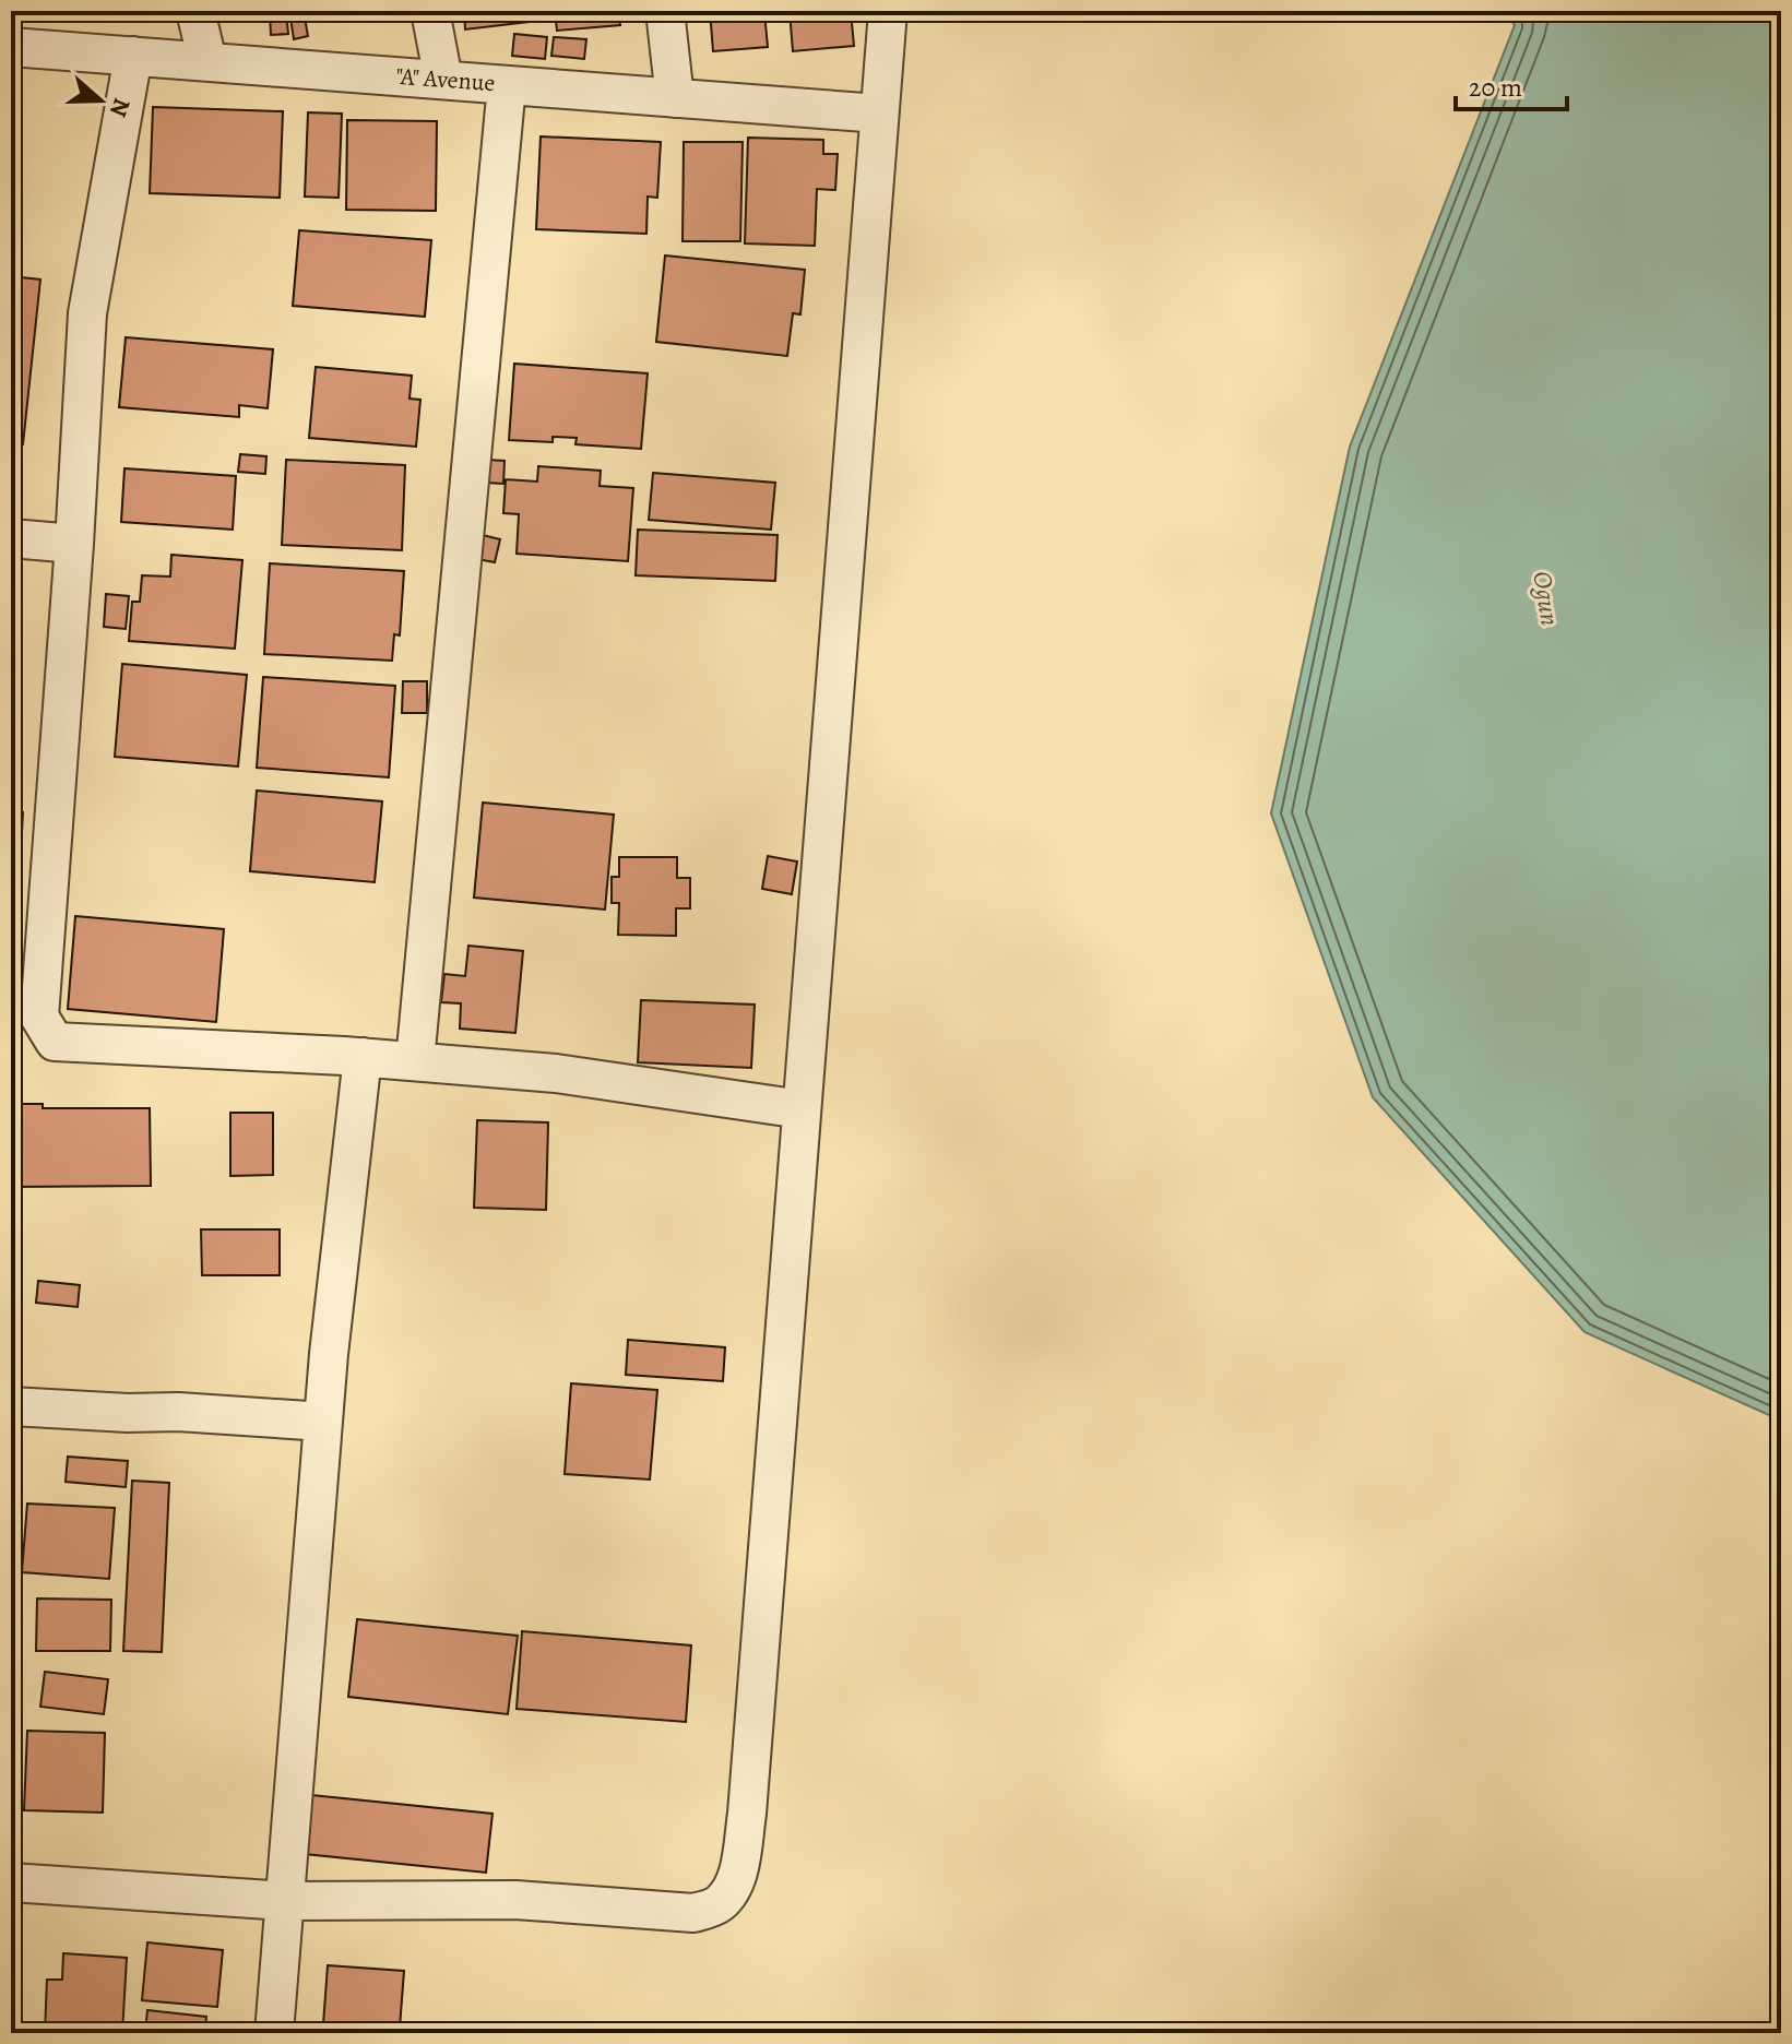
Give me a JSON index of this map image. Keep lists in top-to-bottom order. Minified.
{"streets":{"street":["\"A\" Avenue"]},"water":["Ogun"],"scale_bar":"20 m","north":"right"}
